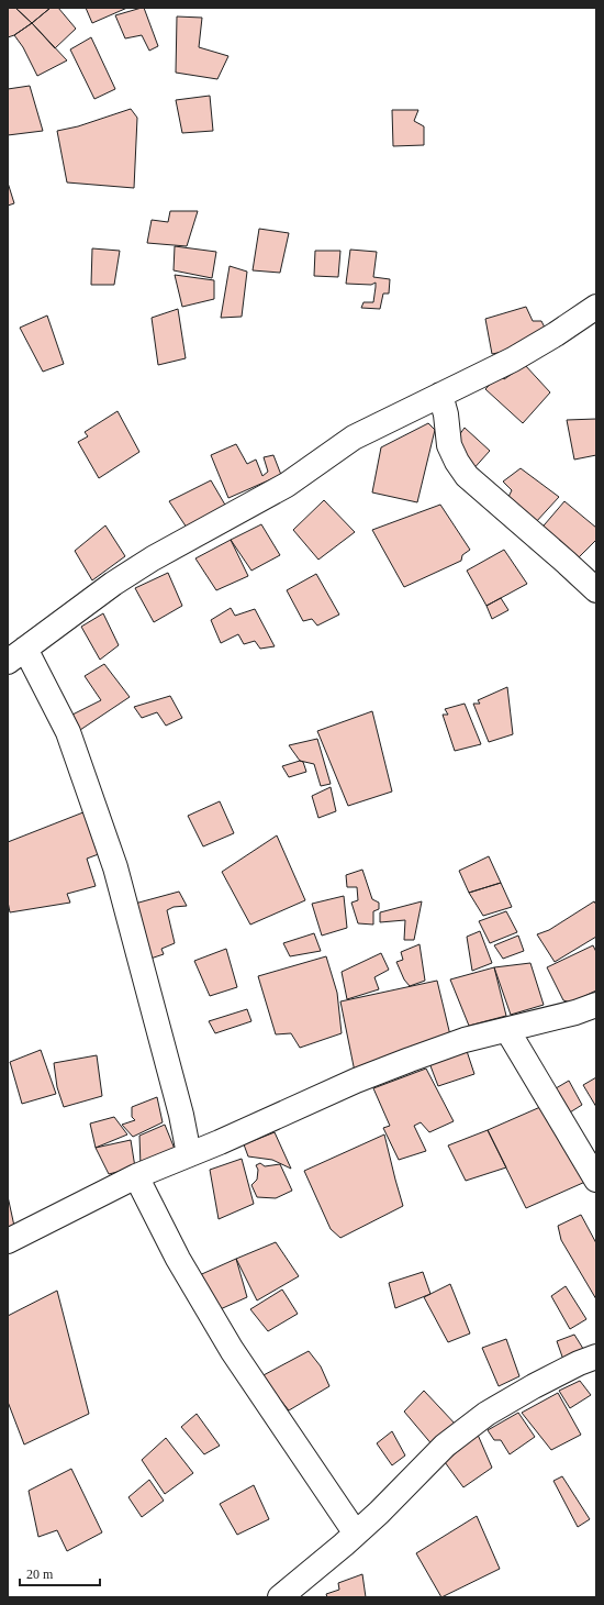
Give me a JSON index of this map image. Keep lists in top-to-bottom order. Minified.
{"scale_bar":"20 m"}
